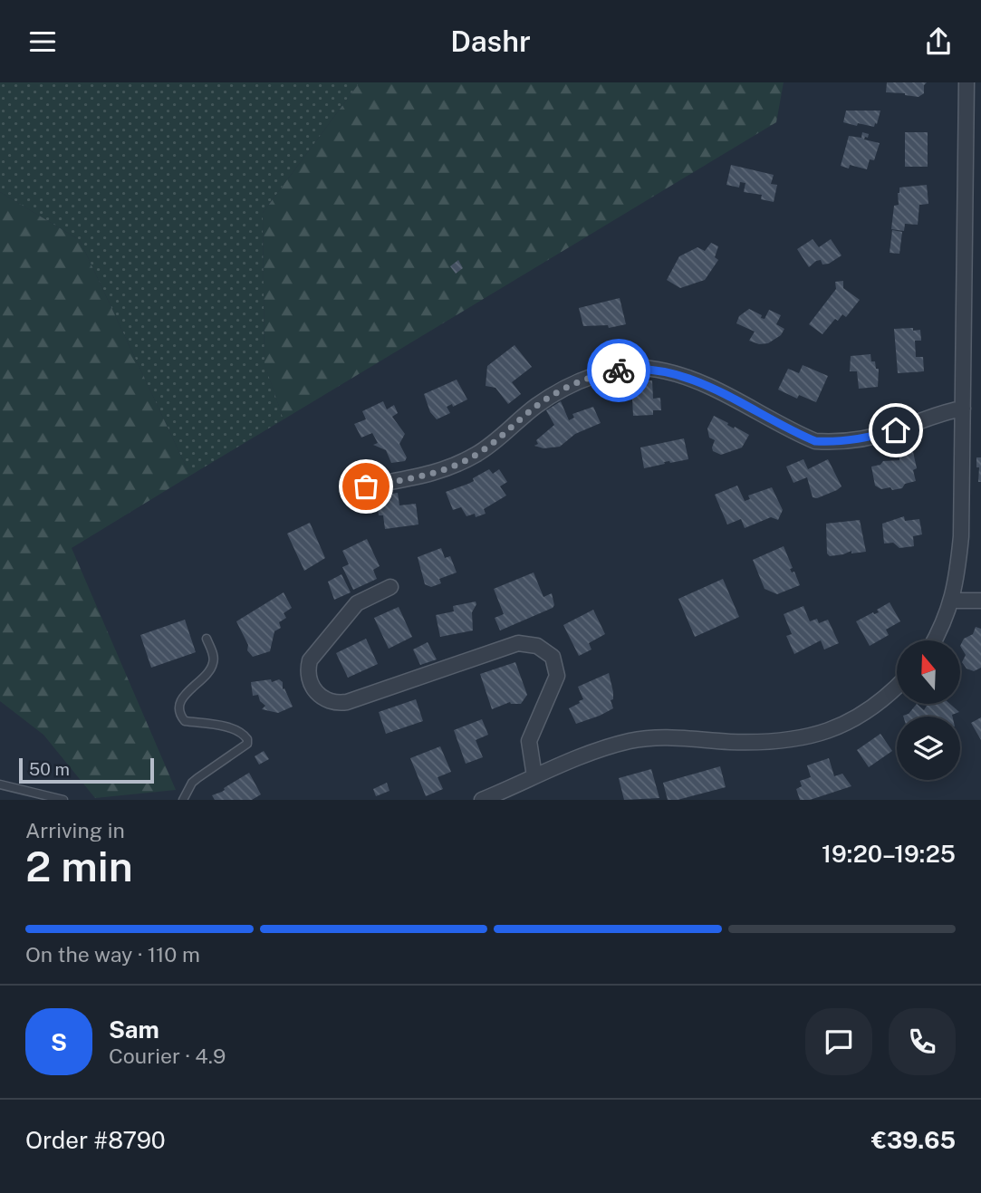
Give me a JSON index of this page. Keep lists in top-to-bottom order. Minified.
{"scale_bar":"50 m","north":"top","page":{"header":"Dashr","scale":"50 m","heading":["2 min","Arriving in","19:20–19:25"],"panel":["Sam","Courier · 4.9","Order #8790","€39.65"],"bar":"On the way · 110 m","round":"S"}}
